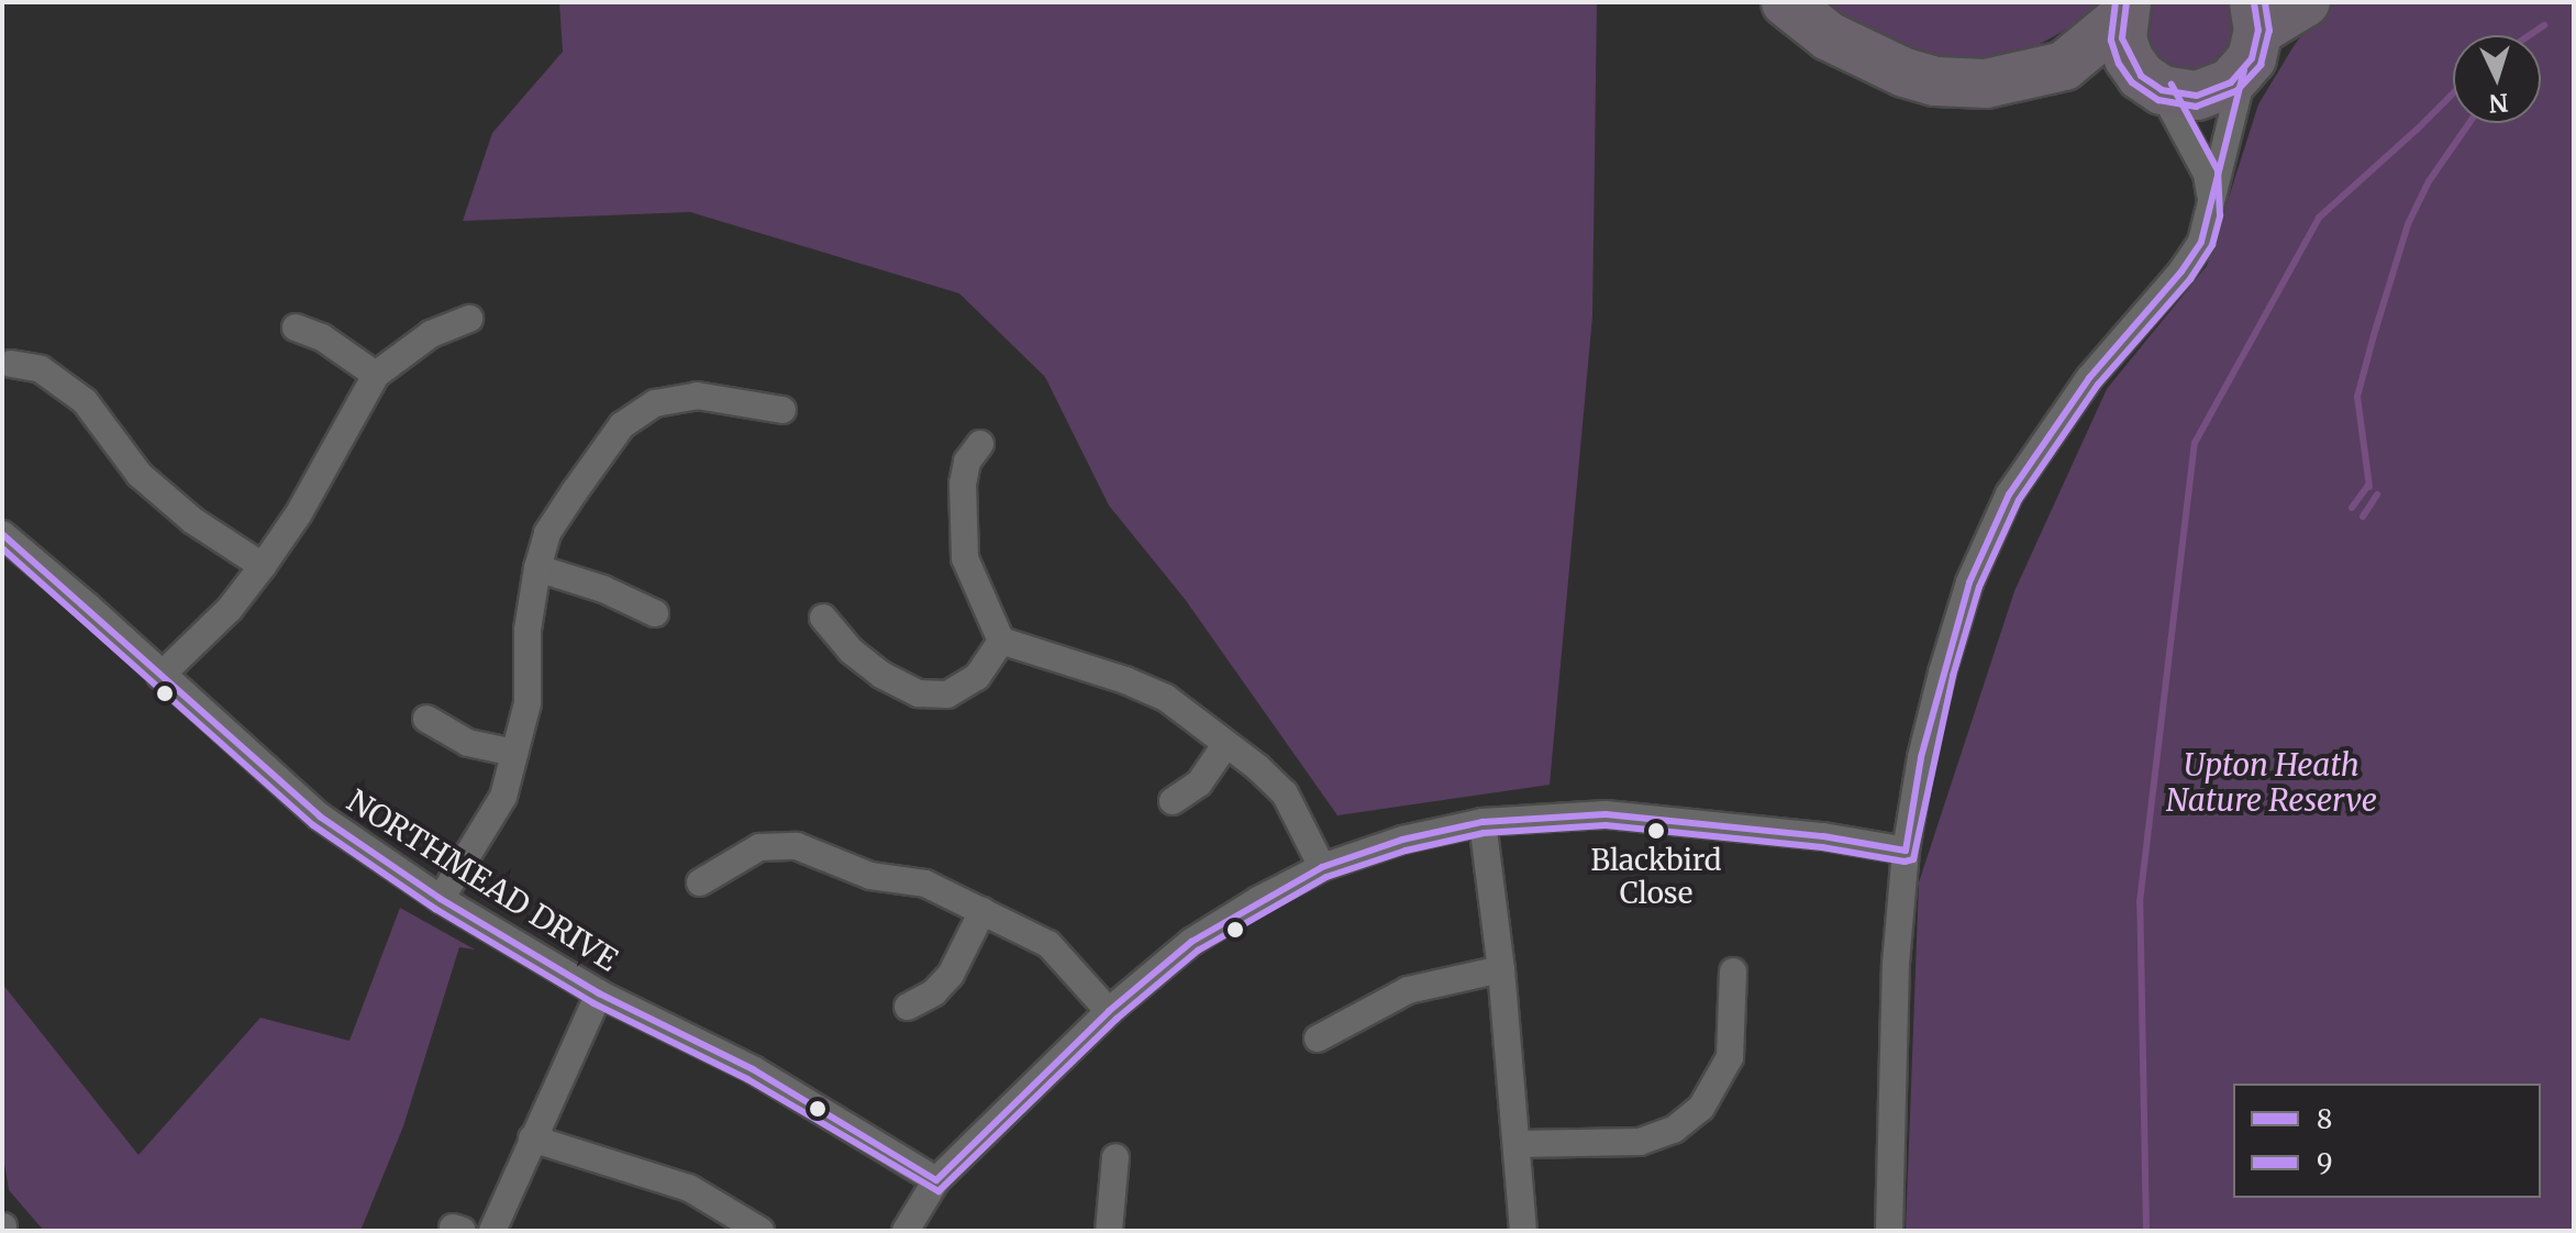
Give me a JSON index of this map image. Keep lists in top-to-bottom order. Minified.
{"streets":{"street":["NORTHMEAD DRIVE"]},"parks":["Upton Heath Nature Reserve"],"places":["Blackbird Close"],"lines":["transit line 8","transit line 9"],"legend":["8","9"],"north":"bottom"}
